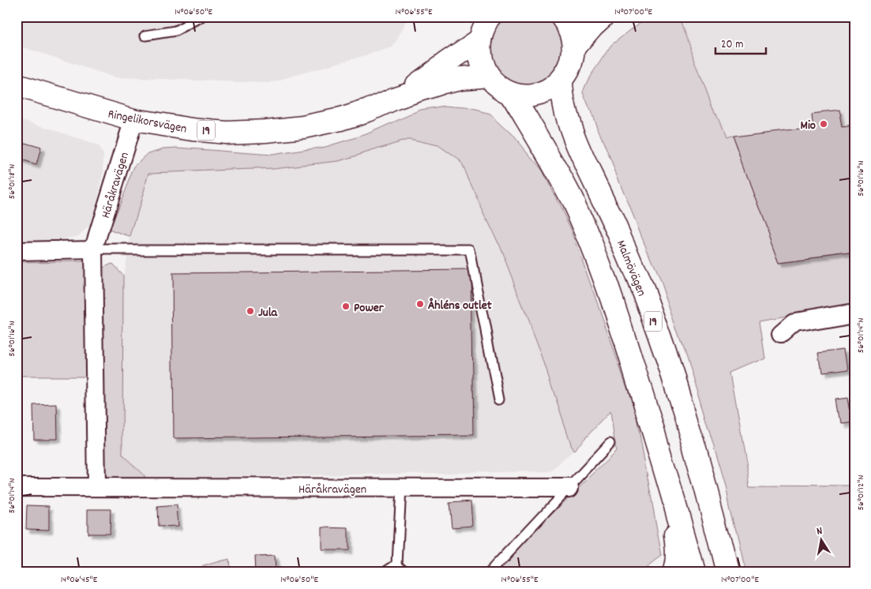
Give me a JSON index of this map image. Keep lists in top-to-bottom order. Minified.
{"streets":{"main road":["Ringelikorsvägen","19","Malmövägen"],"street":["Häråkravägen"]},"crossings":[["Ringelikorsvägen","Häråkravägen"]],"places":["Mio","Åhléns outlet","Power","Jula"],"scale_bar":"20 m","north":"top","coordinates":["14°06'50\"E","14°06'55\"E","14°07'00\"E","56°01'16\"N","56°01'18\"N","56°01'14\"N","56°01'12\"N","14°06'45\"E"]}
